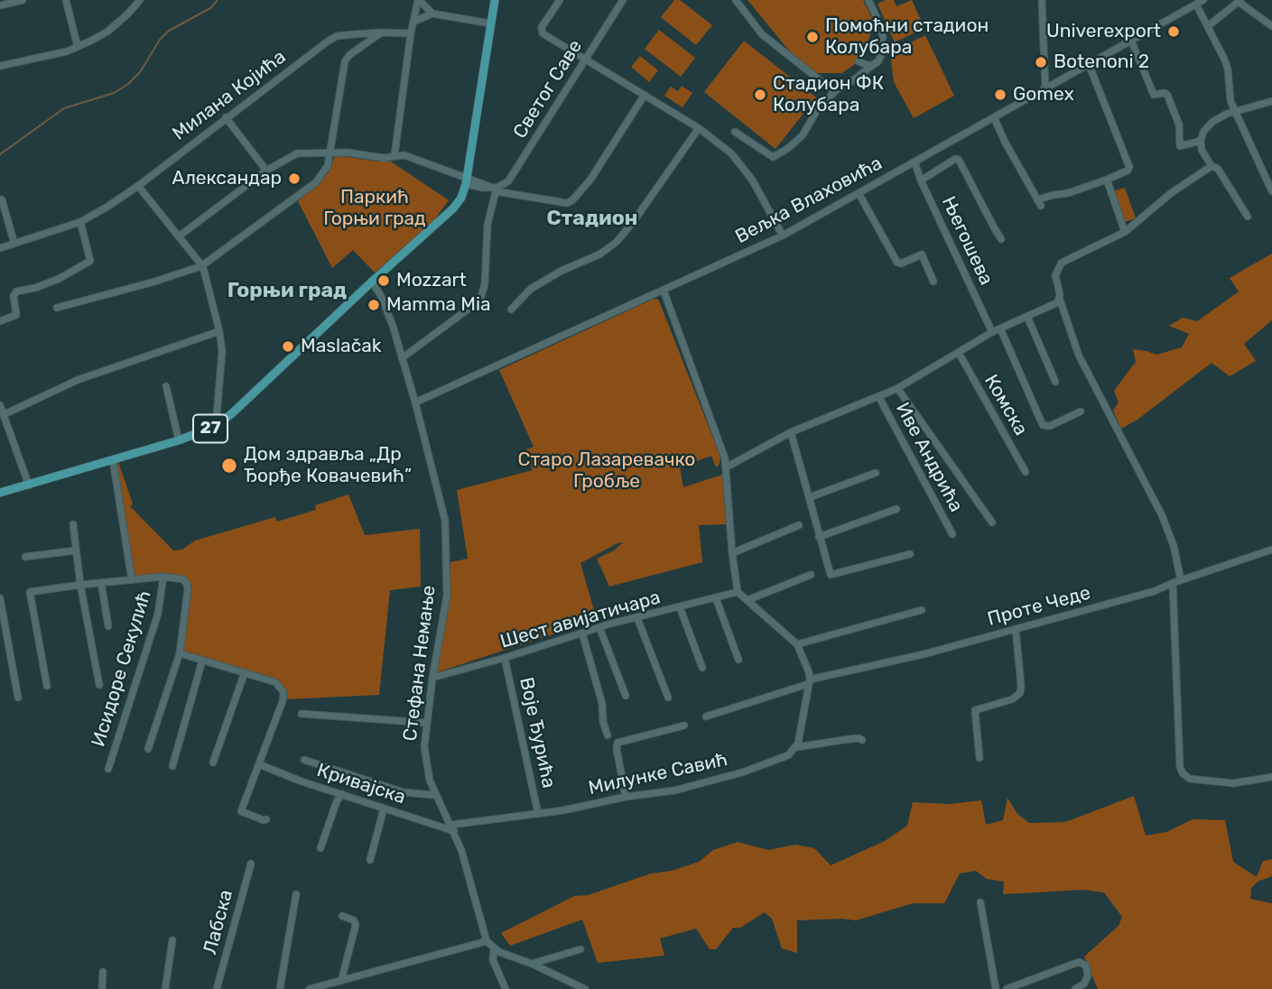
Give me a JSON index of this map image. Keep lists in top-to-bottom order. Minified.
{"streets":{"main road":["27"],"street":["Светог Саве","Милана Којића","Вељка Влаховића","Његошева","Комска","Иве Андрића","Проте Чеде","Шест авијатичара","Стефана Немање","Исидоре Секулић","Воје Ђурића","Милунке Савић","Кривајска","Лабска"]},"crossings":[["Вељка Влаховића","Његошева"],["Вељка Влаховића","Стефана Немање"],["27","Стефана Немање"],["Шест авијатичара","Стефана Немање"],["Шест авијатичара","Воје Ђурића"],["Стефана Немање","Милунке Савић"],["Стефана Немање","Кривајска"],["Воје Ђурића","Милунке Савић"],["Милунке Савић","Кривајска"]],"districts":["Стадион","Горњи град"],"parks":["Паркић Горњи град","Старо Лазаревачко Гробље"],"places":["Univerexport","Помоћни стадион Колубара","Botenoni 2","Стадион ФК Колубара","Gomex","Александар","Mozzart","Mamma Mia","Maslačak","Дом здравља „Др Ђорђе Ковачевић”"]}
